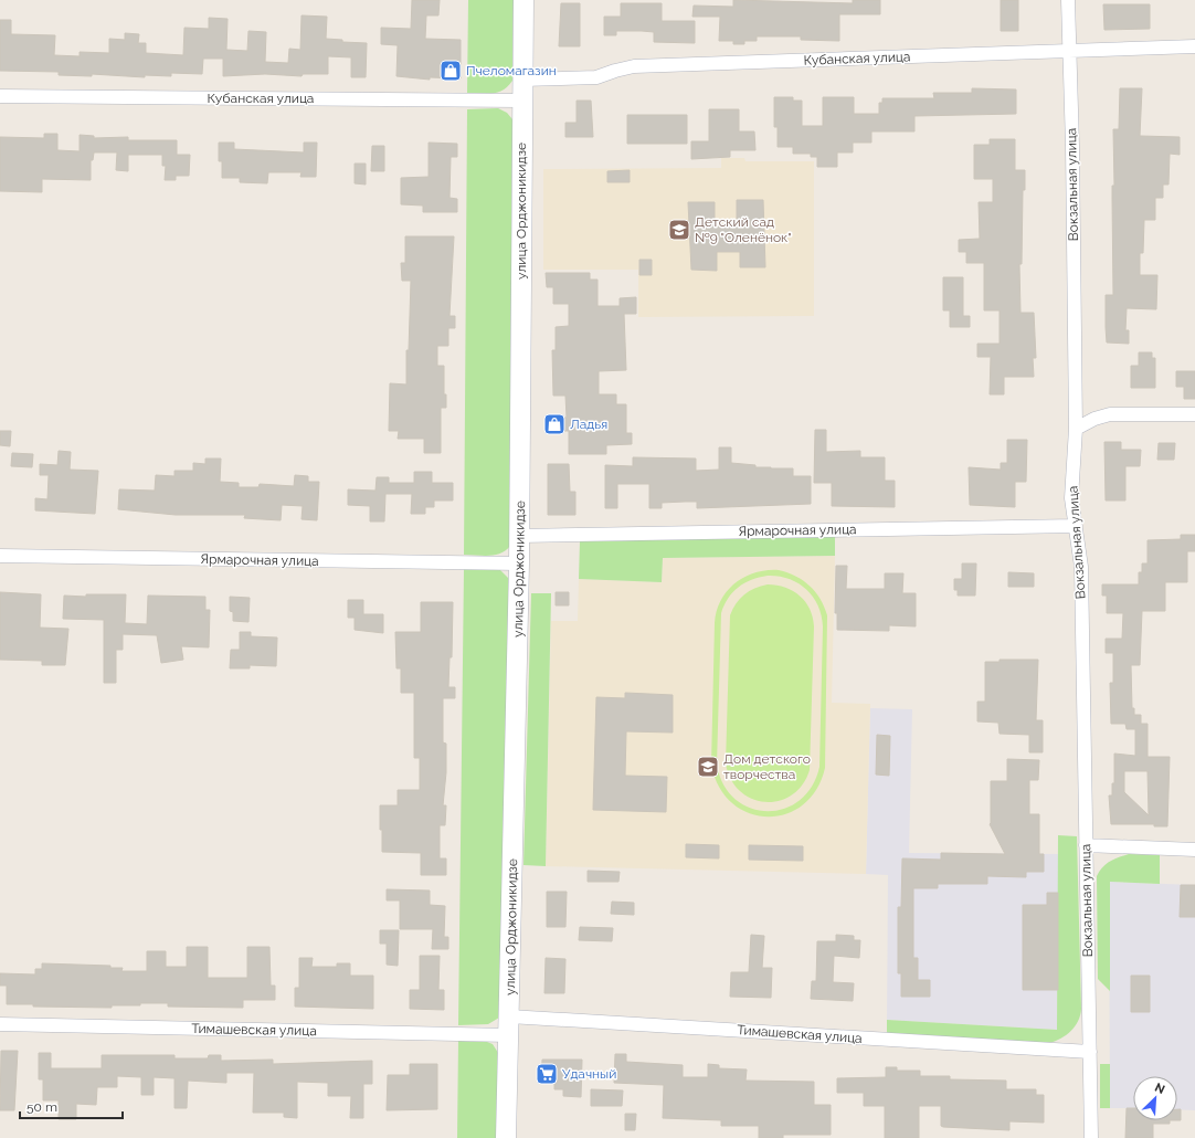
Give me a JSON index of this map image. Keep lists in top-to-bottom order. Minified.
{"streets":{"main road":["улица Орджоникидзе"],"street":["Кубанская улица","Вокзальная улица","Ярмарочная улица","Тимашевская улица"]},"crossings":[["Кубанская улица","Вокзальная улица"],["Кубанская улица","улица Орджоникидзе"],["Вокзальная улица","Ярмарочная улица"],["Вокзальная улица","Тимашевская улица"],["улица Орджоникидзе","Ярмарочная улица"],["улица Орджоникидзе","Тимашевская улица"]],"places":{"shop":["Пчеломагазин","Ладья"],"school or university":["Детский сад №9 \"Оленёнок\"","Дом детского творчества"],"supermarket":["Удачный"]},"scale_bar":"50 m","north":"top right"}
